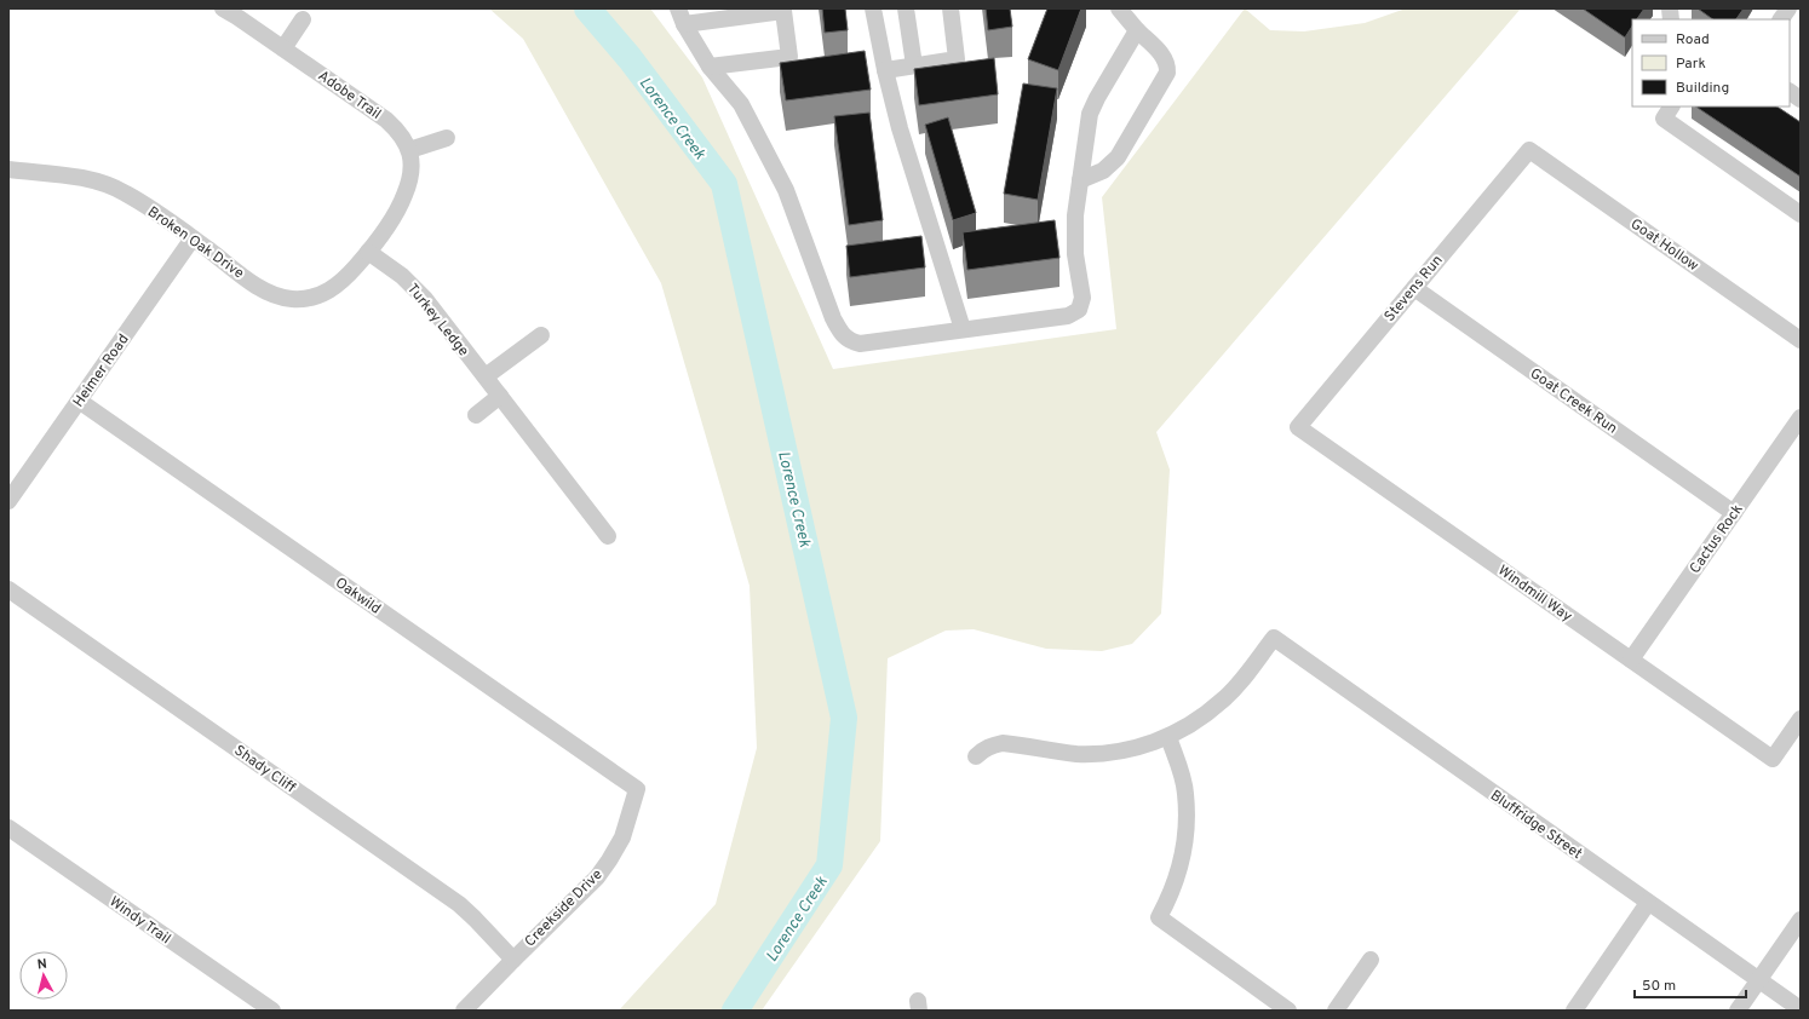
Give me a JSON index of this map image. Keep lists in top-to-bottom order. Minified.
{"streets":{"street":["Adobe Trail","Broken Oak Drive","Goat Hollow","Stevens Run","Turkey Ledge","Heimer Road","Goat Creek Run","Cactus Rock","Windmill Way","Oakwild","Shady Cliff","Bluffridge Street","Creekside Drive","Windy Trail"]},"crossings":[["Adobe Trail","Broken Oak Drive"],["Adobe Trail","Turkey Ledge"],["Broken Oak Drive","Turkey Ledge"],["Broken Oak Drive","Heimer Road"],["Goat Hollow","Stevens Run"],["Stevens Run","Goat Creek Run"],["Stevens Run","Windmill Way"],["Heimer Road","Oakwild"],["Goat Creek Run","Cactus Rock"],["Cactus Rock","Windmill Way"],["Oakwild","Creekside Drive"],["Shady Cliff","Creekside Drive"]],"water":["Lorence Creek"],"legend":["Road","Park","Building"],"scale_bar":"50 m","north":"top"}
